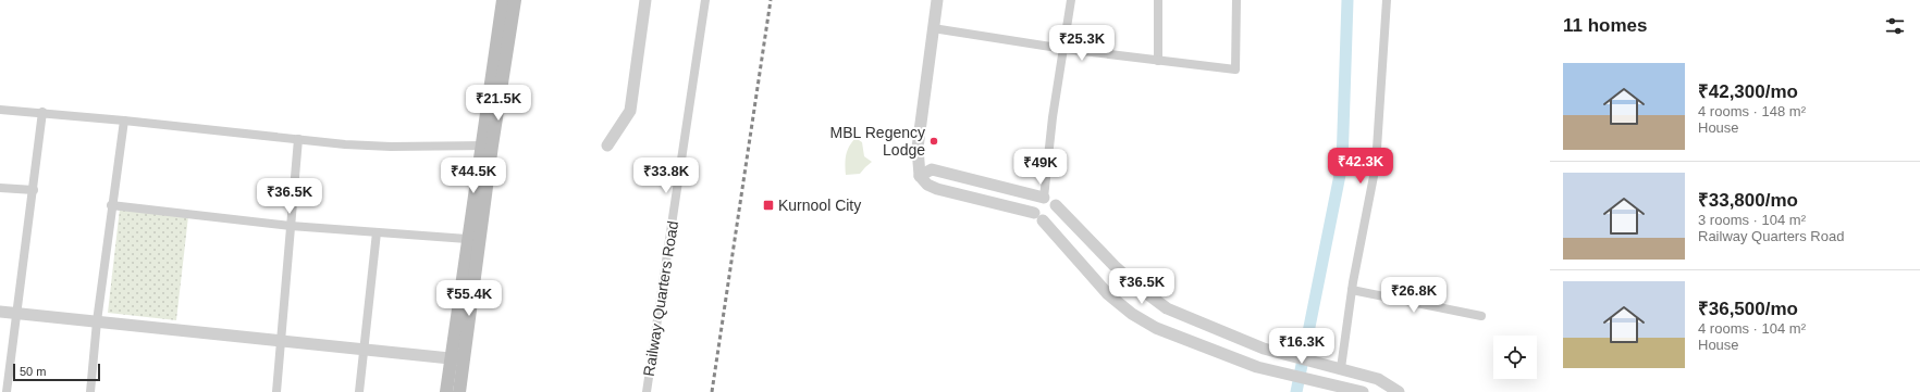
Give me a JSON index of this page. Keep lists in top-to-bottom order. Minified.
{"streets":{"street":["Railway Quarters Road"]},"places":{"other":["MBL Regency Lodge"],"transit":["Kurnool City"]},"scale_bar":"50 m","page":{"heading":"11 homes","price":["₹25.3K","₹21.5K","₹42.3K","₹49K","₹44.5K","₹33.8K","₹36.5K","₹36.5K","₹26.8K","₹55.4K","₹16.3K"],"list":[{"name":"₹42,300/mo","note":"4 rooms · 148 m² · House"},{"name":"₹33,800/mo","note":"3 rooms · 104 m² · Railway Quarters Road"},{"name":"₹36,500/mo","note":"4 rooms · 104 m² · House"}],"scale":"50 m"}}
